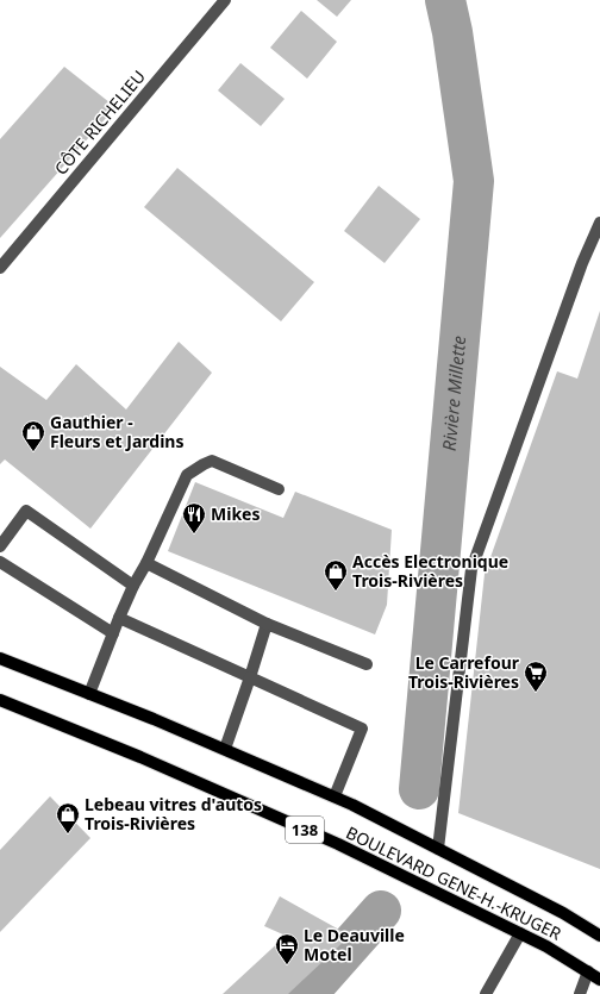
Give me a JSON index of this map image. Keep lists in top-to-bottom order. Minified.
{"streets":{"main road":["138","BOULEVARD GENE-H.-KRUGER"],"street":["CÔTE RICHELIEU"]},"water":["Rivière Millette"],"places":{"shop":["Gauthier - Fleurs et Jardins","Accès Electronique Trois-Rivières","Lebeau vitres d'autos Trois-Rivières"],"restaurant":["Mikes"],"supermarket":["Le Carrefour Trois-Rivières"],"hotel":["Le Deauville Motel"]}}
